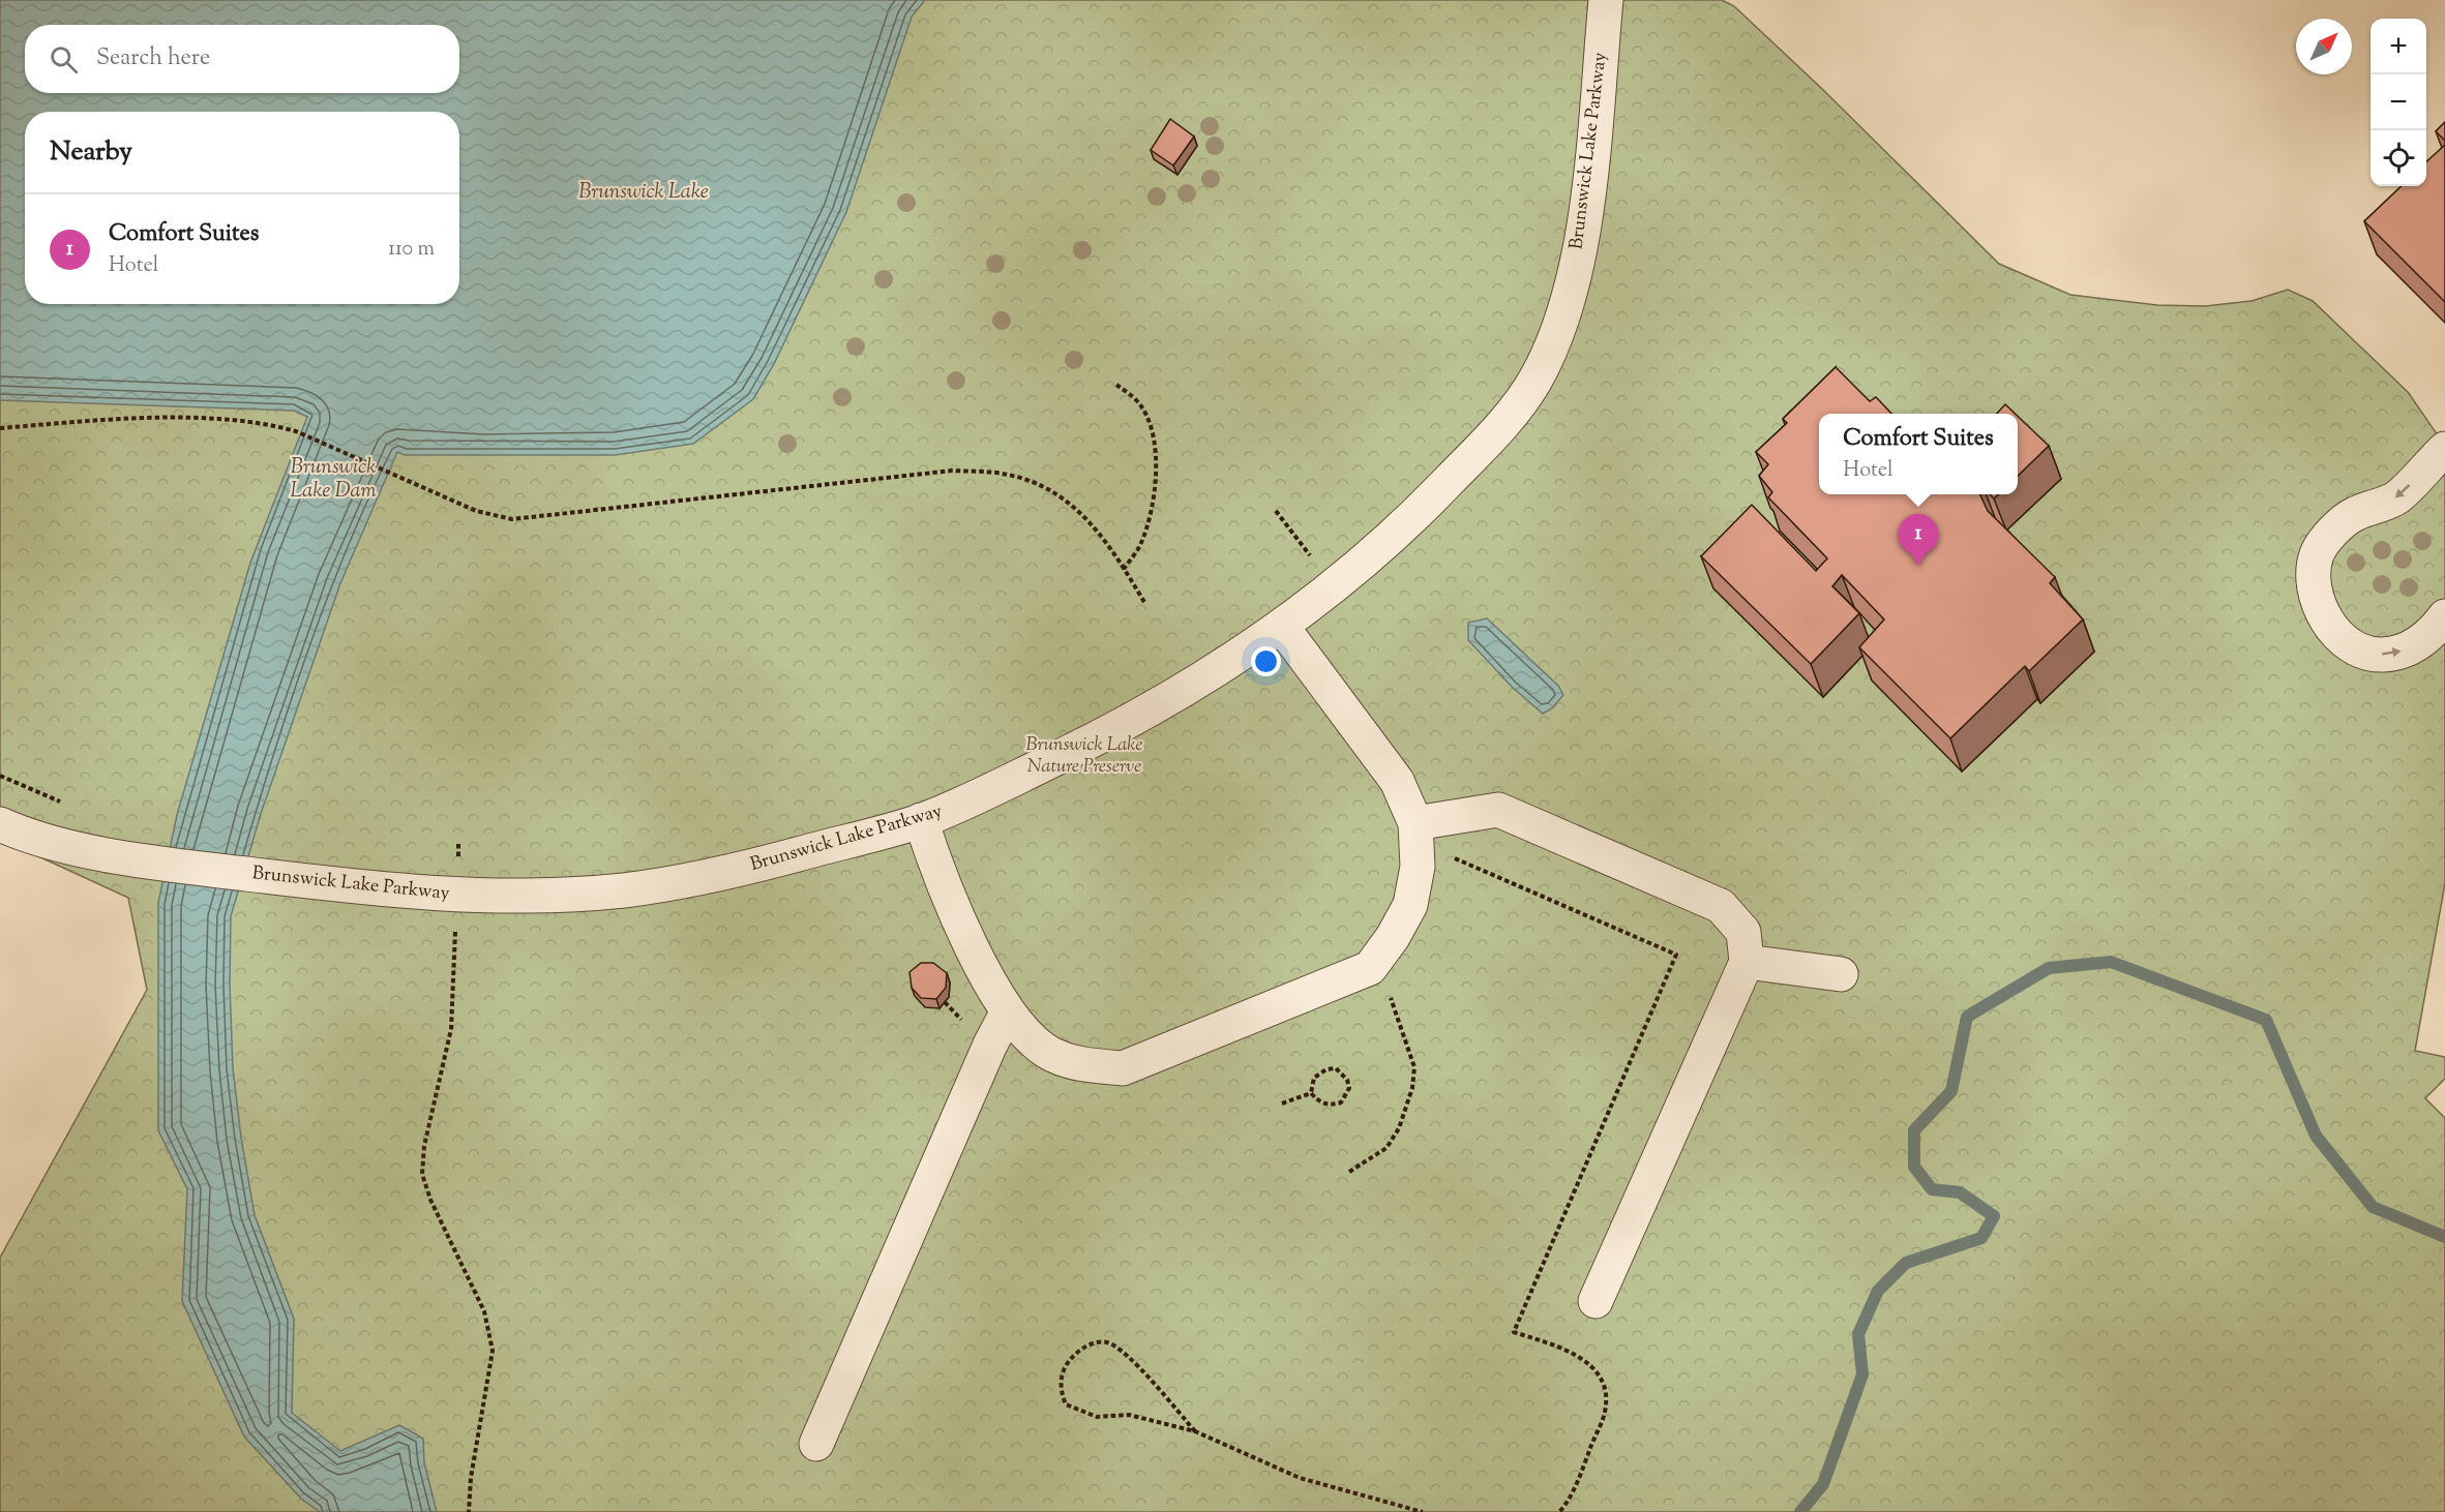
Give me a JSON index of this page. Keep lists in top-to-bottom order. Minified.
{"streets":{"street":["Brunswick Lake Parkway"]},"water":["Brunswick Lake","Brunswick Lake Dam"],"parks":["Brunswick Lake Nature Preserve"],"north":"top right","page":{"map_buttons":["+","−"],"search":"Search here","heading":"Nearby","list":[{"mark":"1","name":"Comfort Suites","note":"Hotel","value":"110 m"}],"popup":["Comfort Suites","Hotel"],"pins":"1"}}
